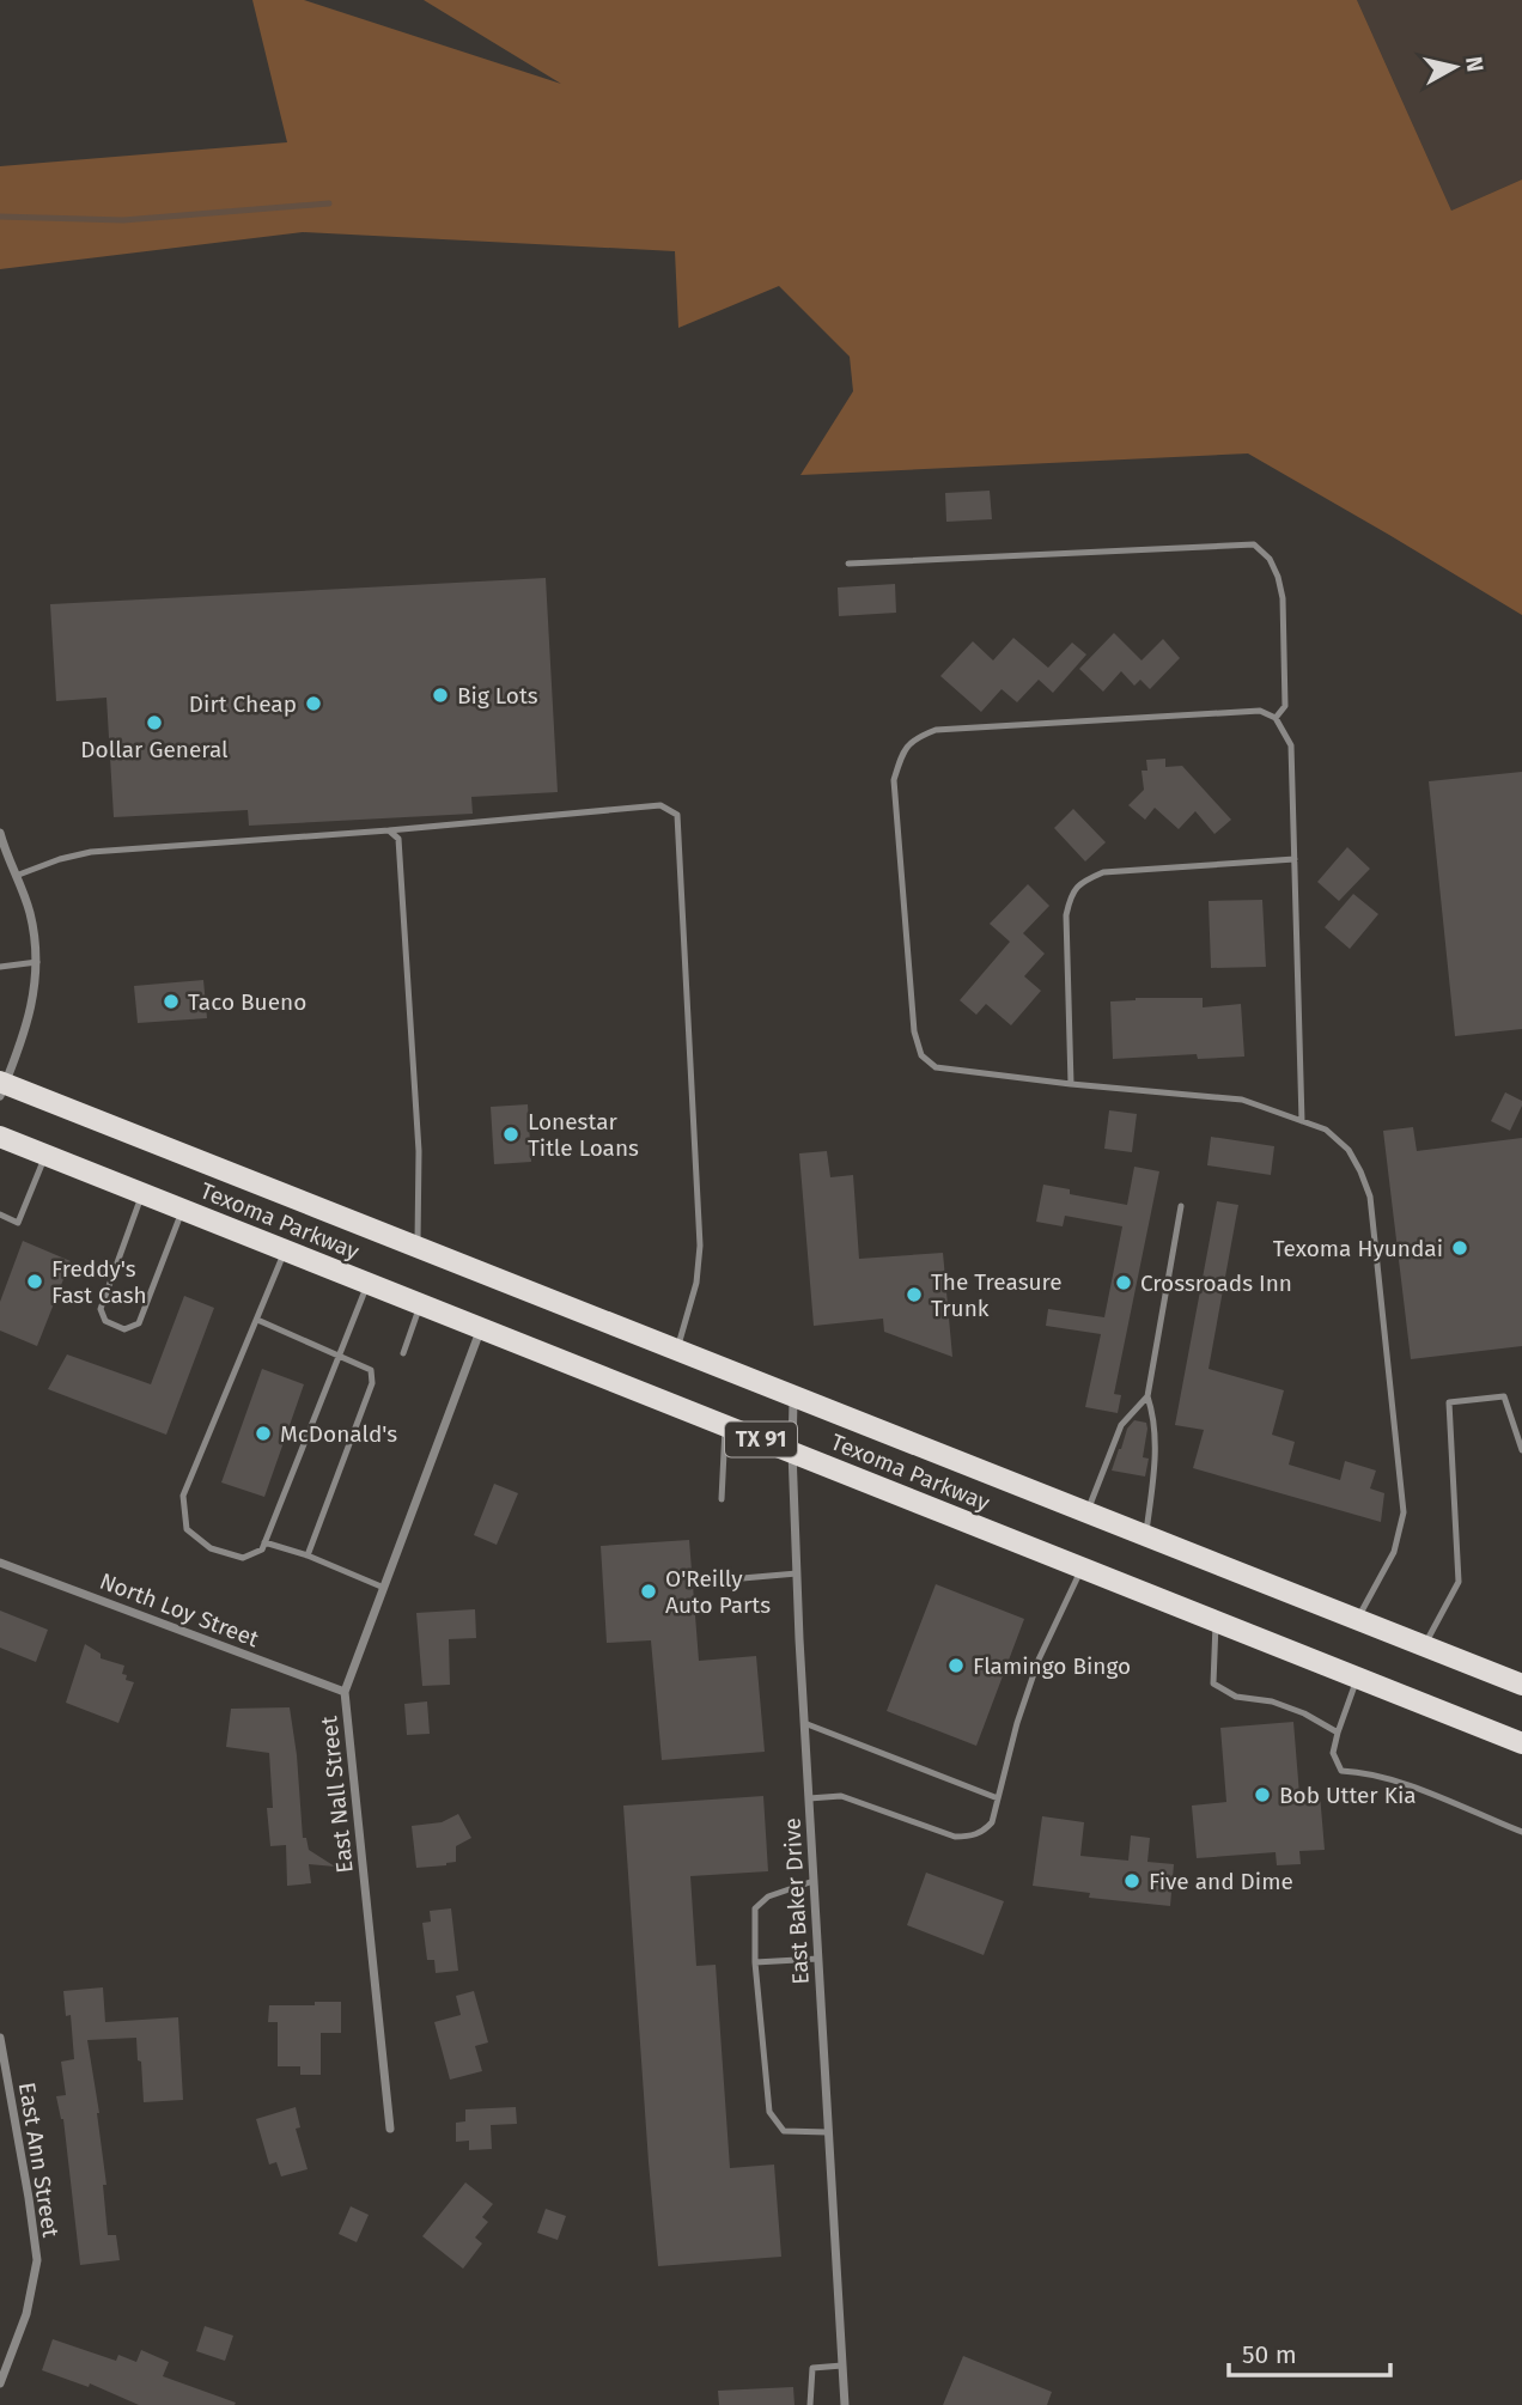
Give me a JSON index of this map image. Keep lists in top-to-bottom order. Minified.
{"streets":{"main road":["Texoma Parkway","TX 91"],"street":["North Loy Street","East Nall Street","East Baker Drive","East Ann Street"]},"crossings":[["Texoma Parkway","East Nall Street"],["Texoma Parkway","East Baker Drive"],["North Loy Street","East Nall Street"]],"places":["Big Lots","Dirt Cheap","Dollar General","Taco Bueno","Lonestar Title Loans","Texoma Hyundai","Freddy's Fast Cash","Crossroads Inn","The Treasure Trunk","McDonald's","O'Reilly Auto Parts","Flamingo Bingo","Bob Utter Kia","Five and Dime"],"scale_bar":"50 m","north":"right"}
